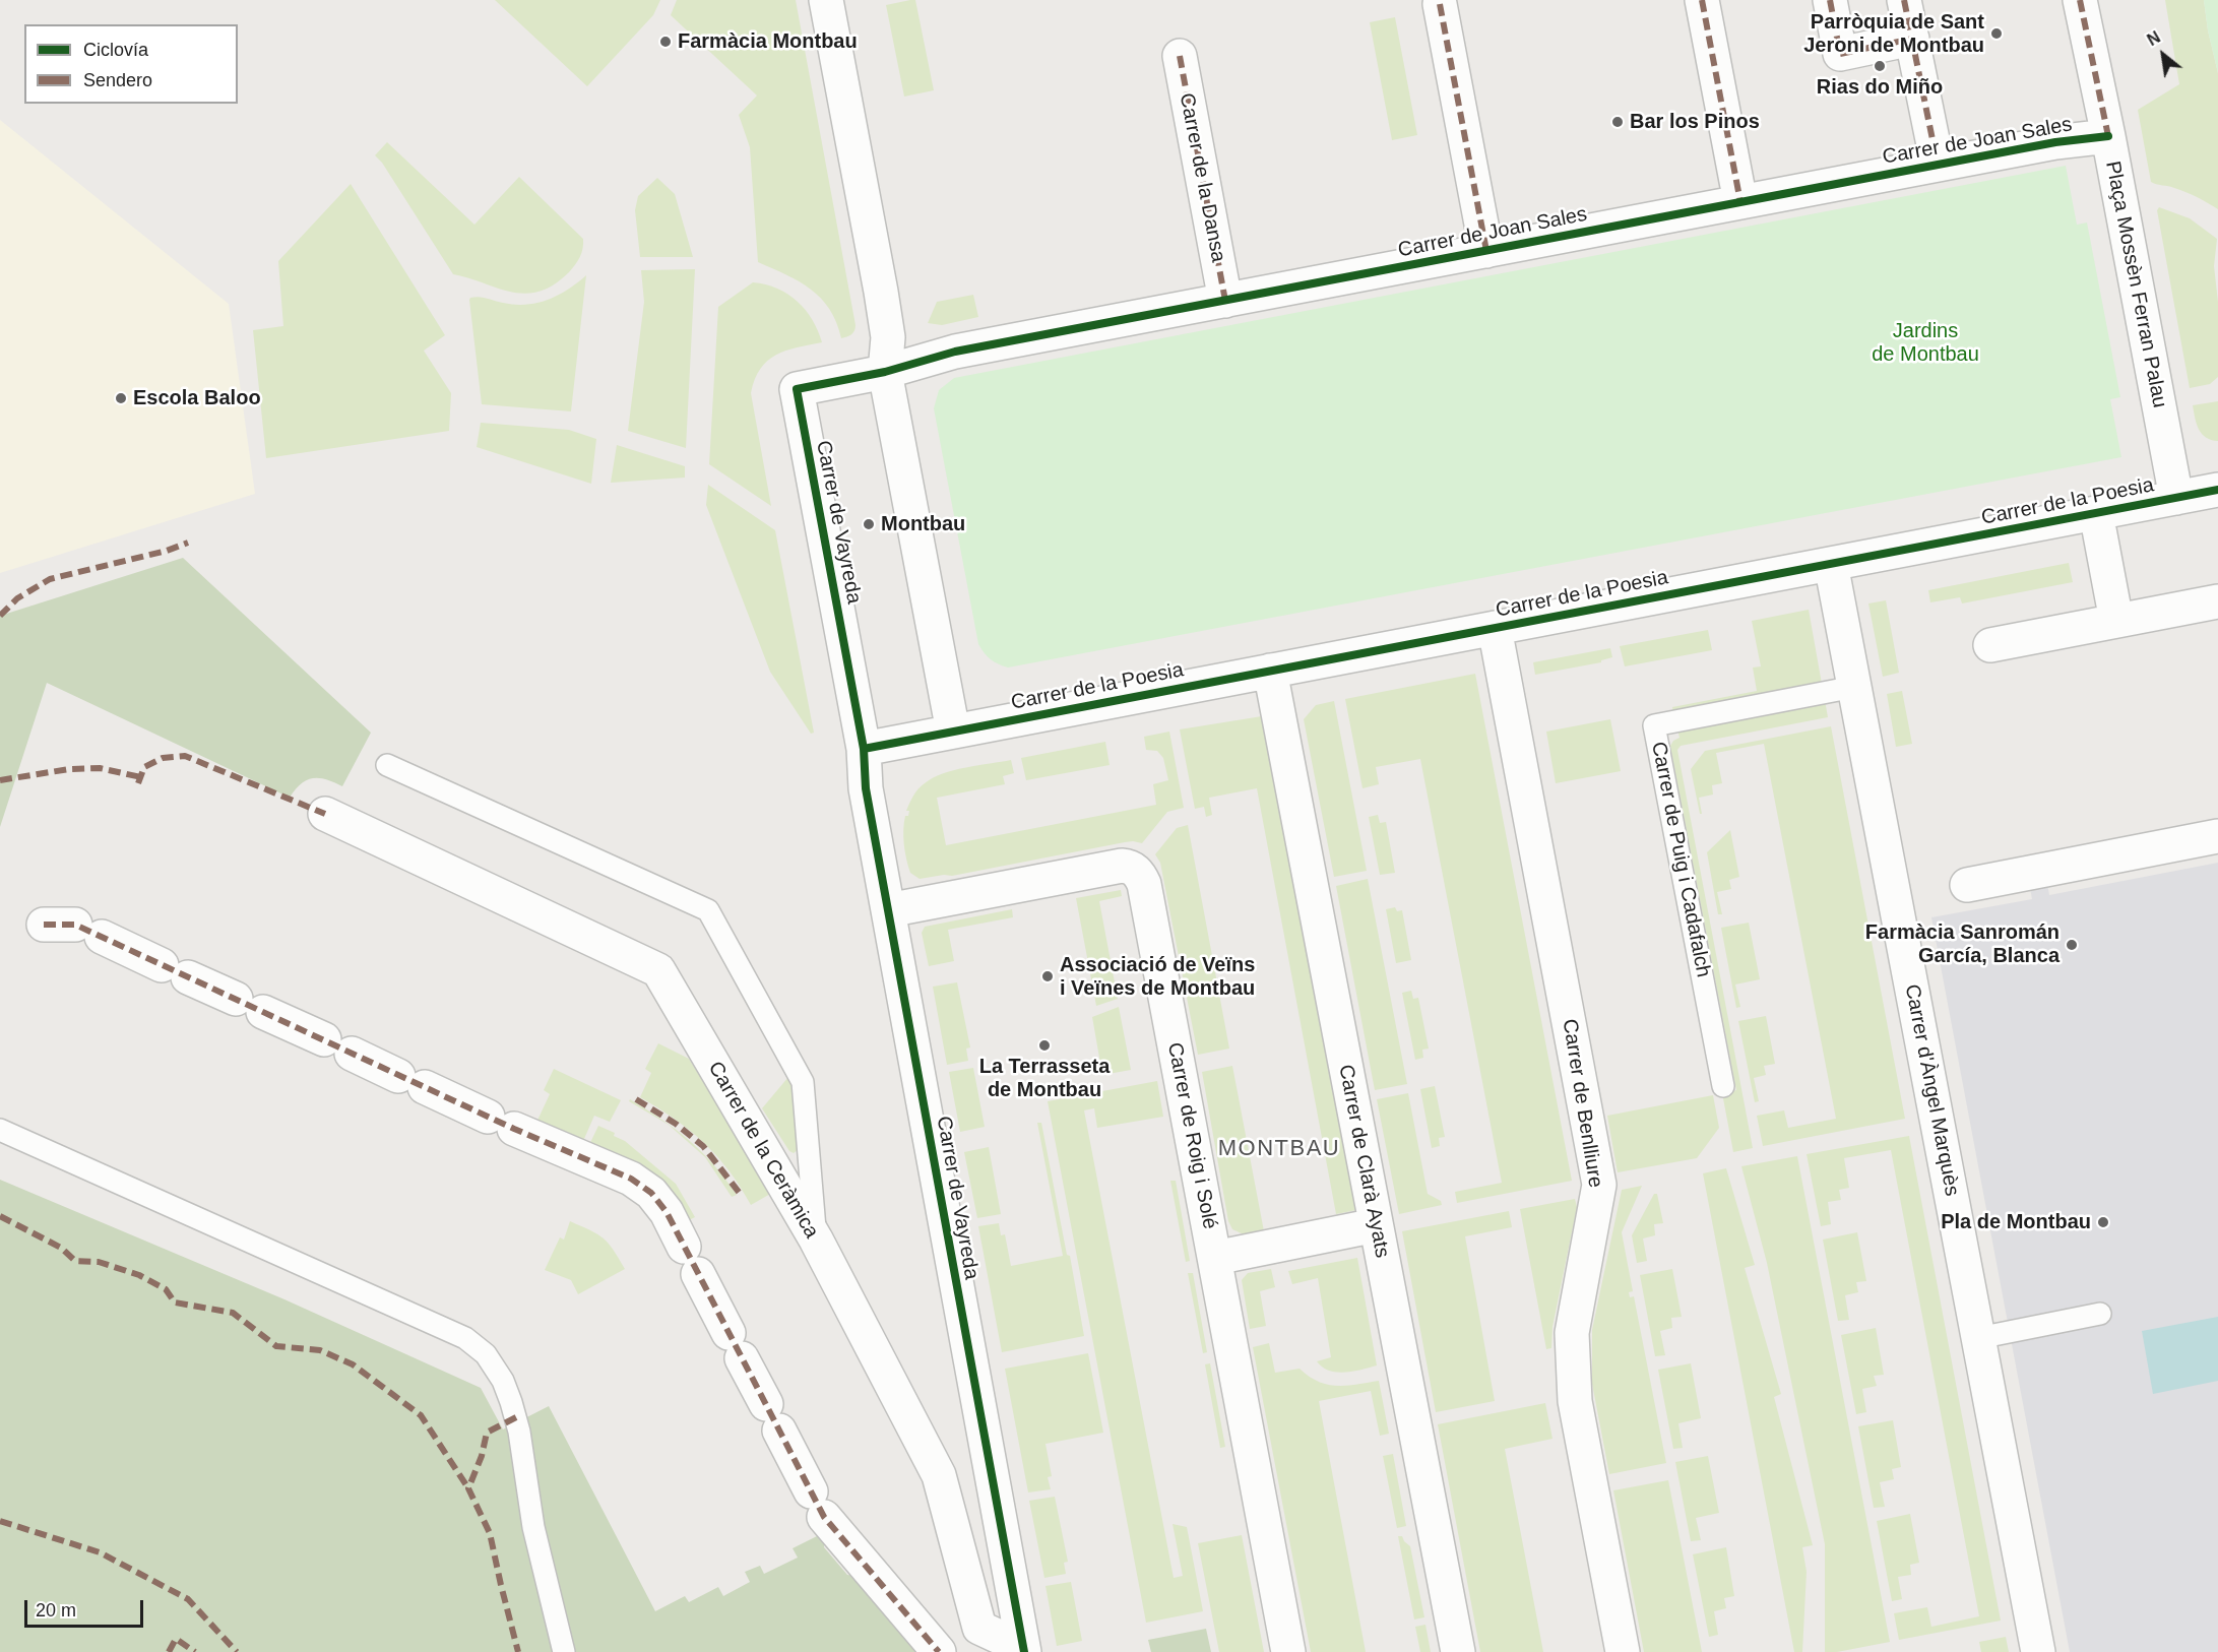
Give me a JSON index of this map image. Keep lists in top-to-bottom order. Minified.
{"streets":{"street":["Carrer de Joan Sales","Carrer de la Dansa","Plaça Mossèn Ferran Palau","Carrer de la Poesia","Carrer de Vayreda","Carrer d'Àngel Marquès","Carrer de Benlliure","Carrer de Roig i Solé","Carrer de la Ceràmica","Carrer de Clarà Ayats"],"lane":["Carrer de Puig i Cadafalch"]},"crossings":[["Carrer de Joan Sales","Carrer de la Dansa"],["Carrer de Joan Sales","Plaça Mossèn Ferran Palau"],["Carrer de Joan Sales","Carrer de Vayreda"],["Plaça Mossèn Ferran Palau","Carrer de la Poesia"],["Carrer de la Poesia","Carrer d'Àngel Marquès"],["Carrer de la Poesia","Carrer de Benlliure"],["Carrer de la Poesia","Carrer de Clarà Ayats"],["Carrer de Vayreda","Carrer de Roig i Solé"],["Carrer de Vayreda","Carrer de la Ceràmica"],["Carrer de Puig i Cadafalch","Carrer d'Àngel Marquès"]],"districts":["MONTBAU"],"parks":["Jardins de Montbau"],"places":["Parròquia de Sant Jeroni de Montbau","Farmàcia Montbau","Rias do Miño","Bar los Pinos","Escola Baloo","Montbau","Farmàcia Sanromán García, Blanca","Associació de Veïns i Veïnes de Montbau","La Terrasseta de Montbau","Pla de Montbau"],"legend":["Ciclovía","Sendero"],"scale_bar":"20 m","north":"top left"}
